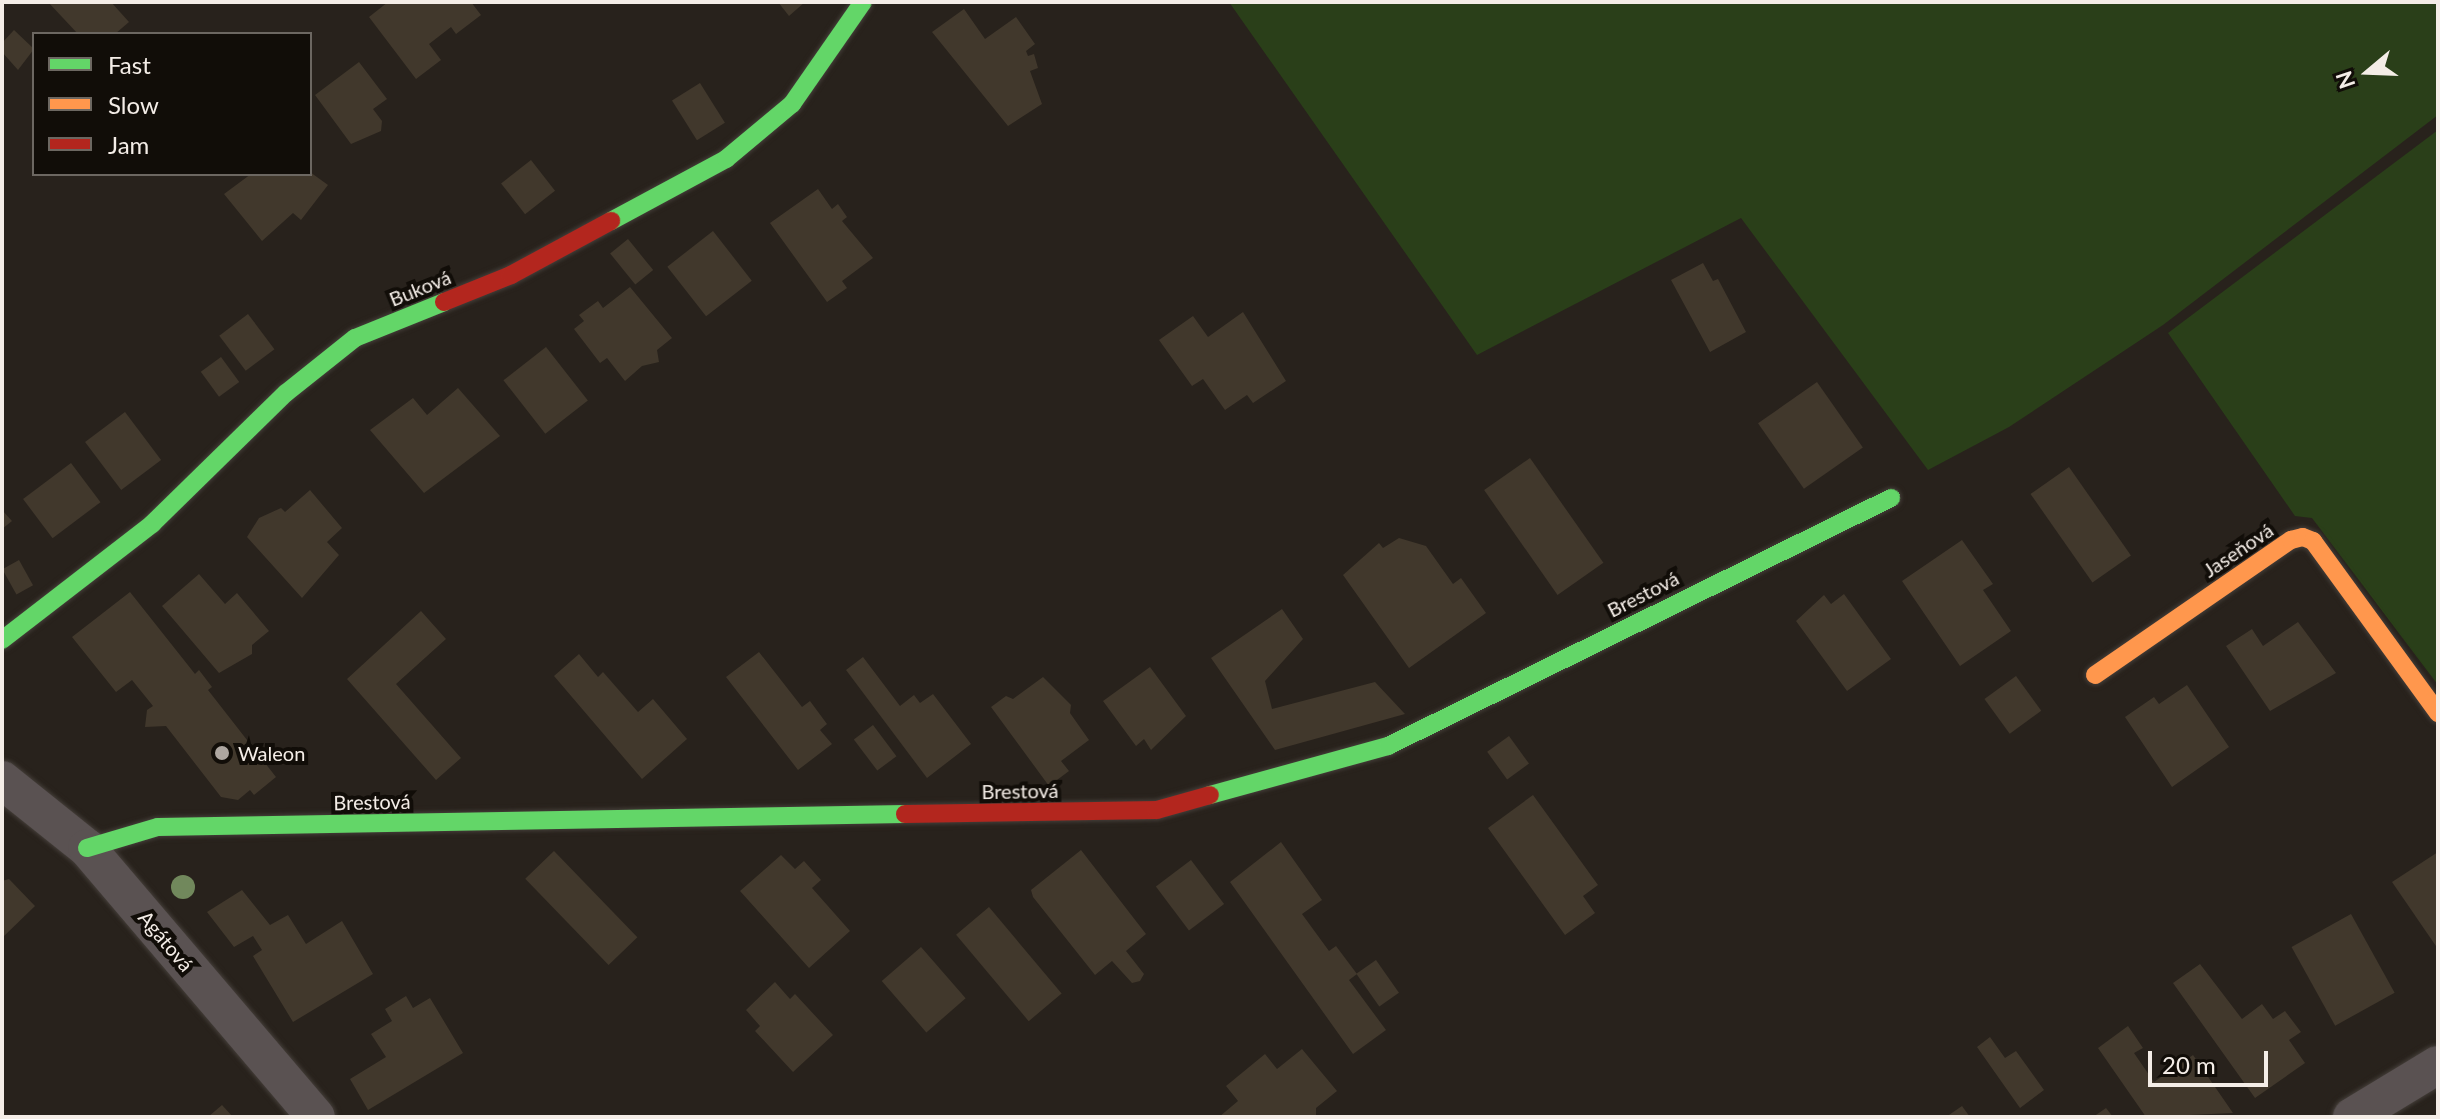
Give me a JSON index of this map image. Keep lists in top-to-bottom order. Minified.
{"streets":{"street":["Buková","Jaseňová","Brestová","Agátová"]},"crossings":[["Brestová","Agátová"]],"places":["Waleon"],"legend":["Fast","Slow","Jam"],"scale_bar":"20 m","north":"left"}
